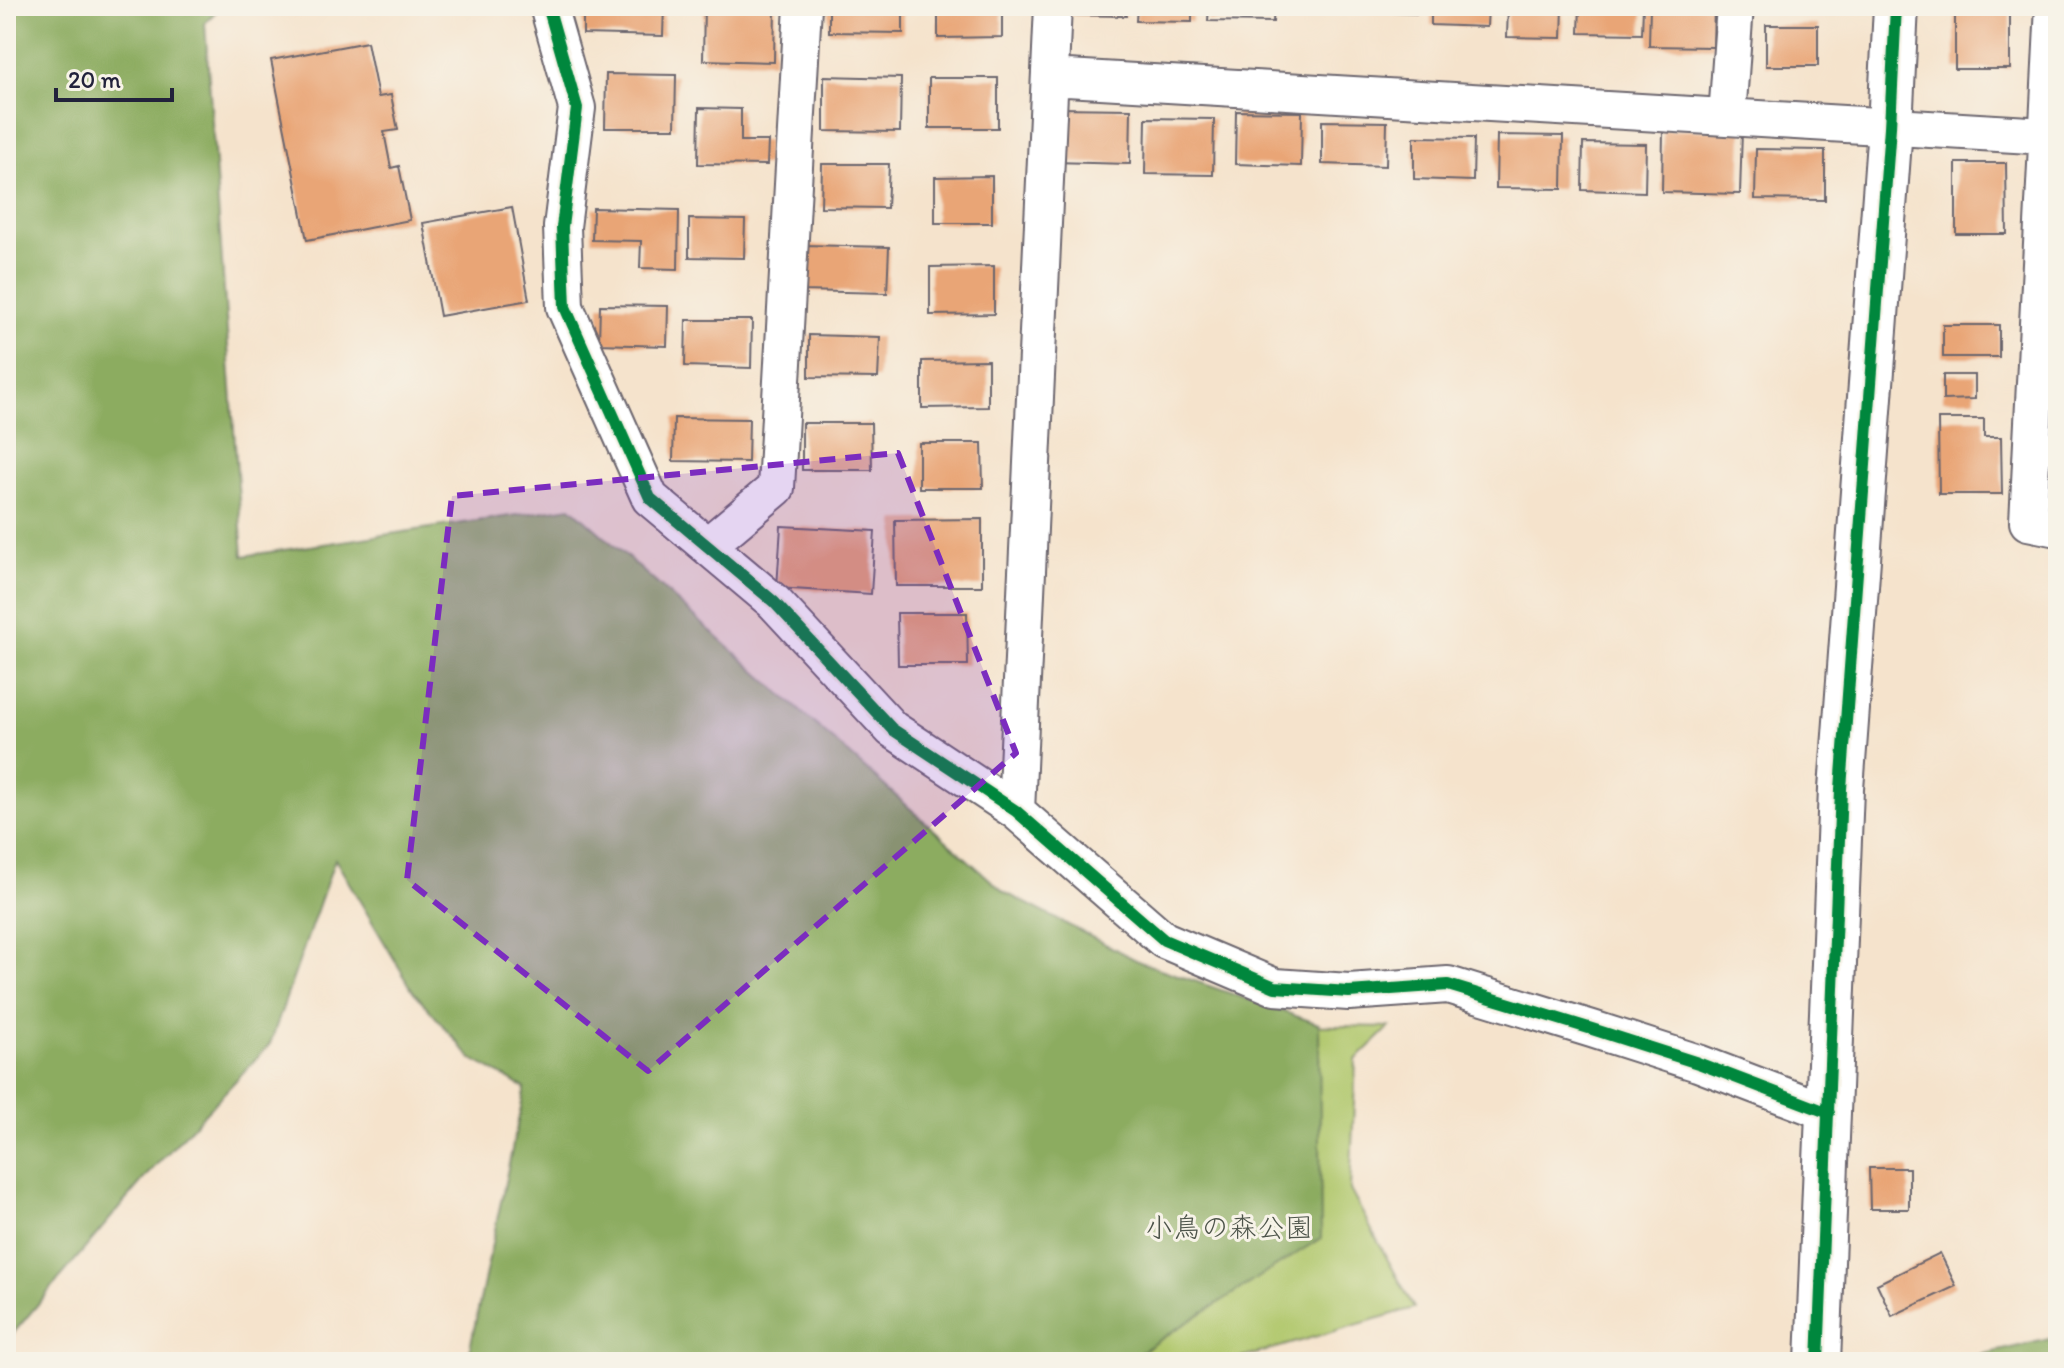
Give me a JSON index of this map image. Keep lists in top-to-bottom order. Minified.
{"parks":["小鳥の森公園"],"scale_bar":"20 m"}
